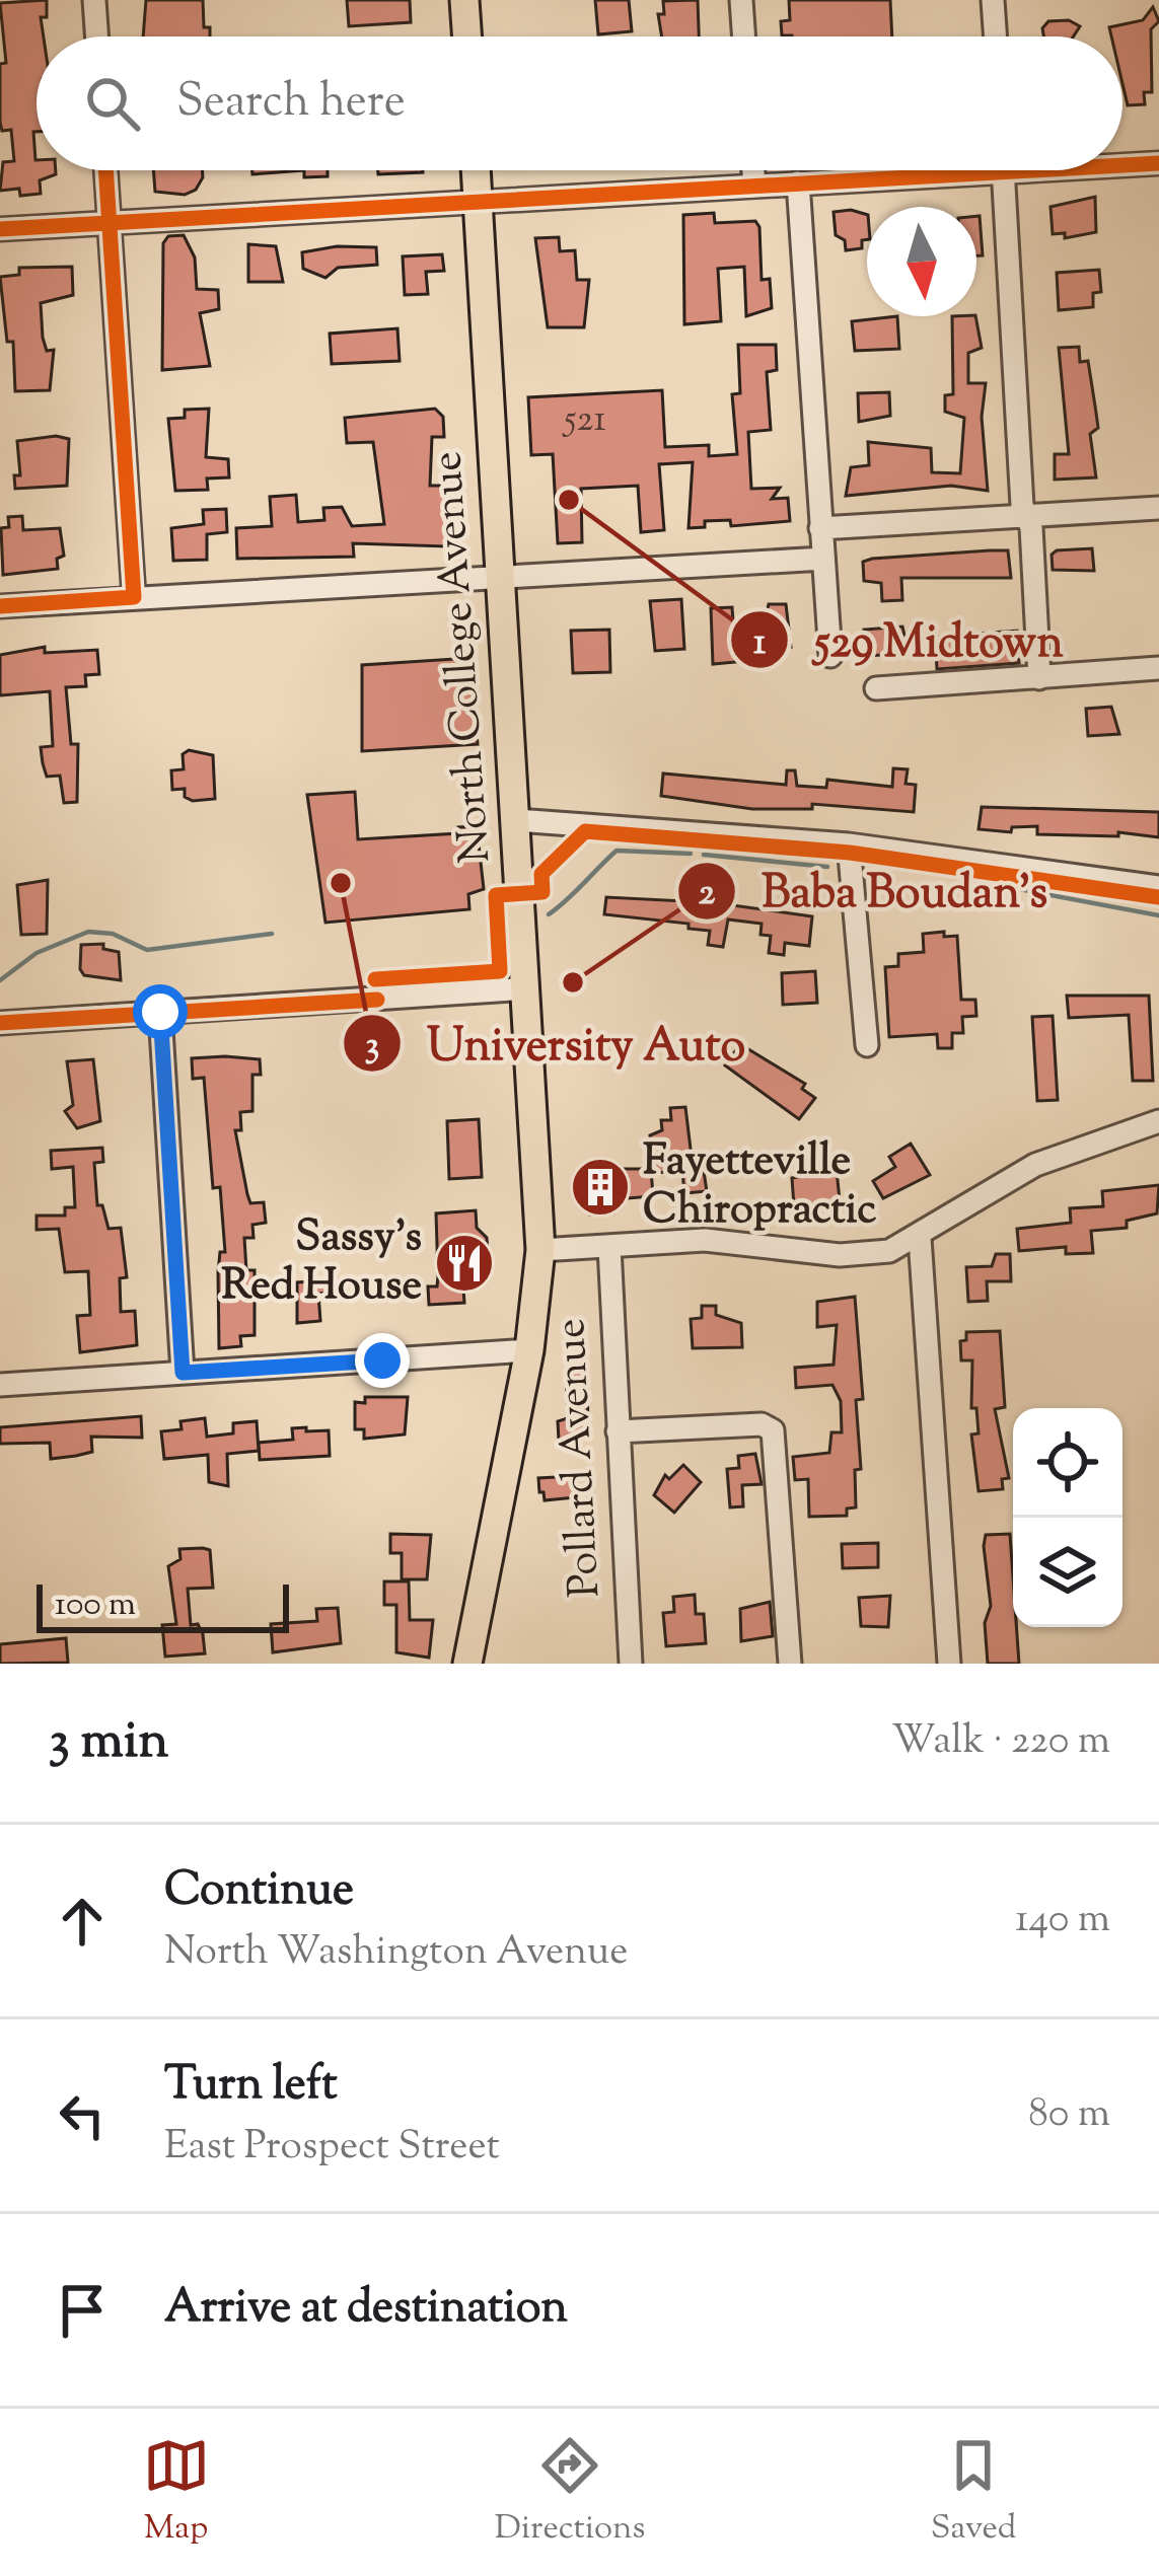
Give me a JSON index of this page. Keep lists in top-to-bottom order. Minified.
{"streets":{"main road":["North College Avenue"],"street":["Pollard Avenue"]},"places":{"other":["529 Midtown","University Auto","Baba Boudan's"],"building":["Fayetteville Chiropractic"],"restaurant":["Sassy’s Red House"]},"house_numbers":["521"],"scale_bar":"100 m","north":"bottom","page":{"search":"Search here","scale":"100 m","heading":["3 min","Walk · 220 m"],"list":[["Continue","North Washington Avenue","140 m"],["Turn left","East Prospect Street","80 m"],"Arrive at destination"],"nav":["Map","Directions","Saved"]}}
